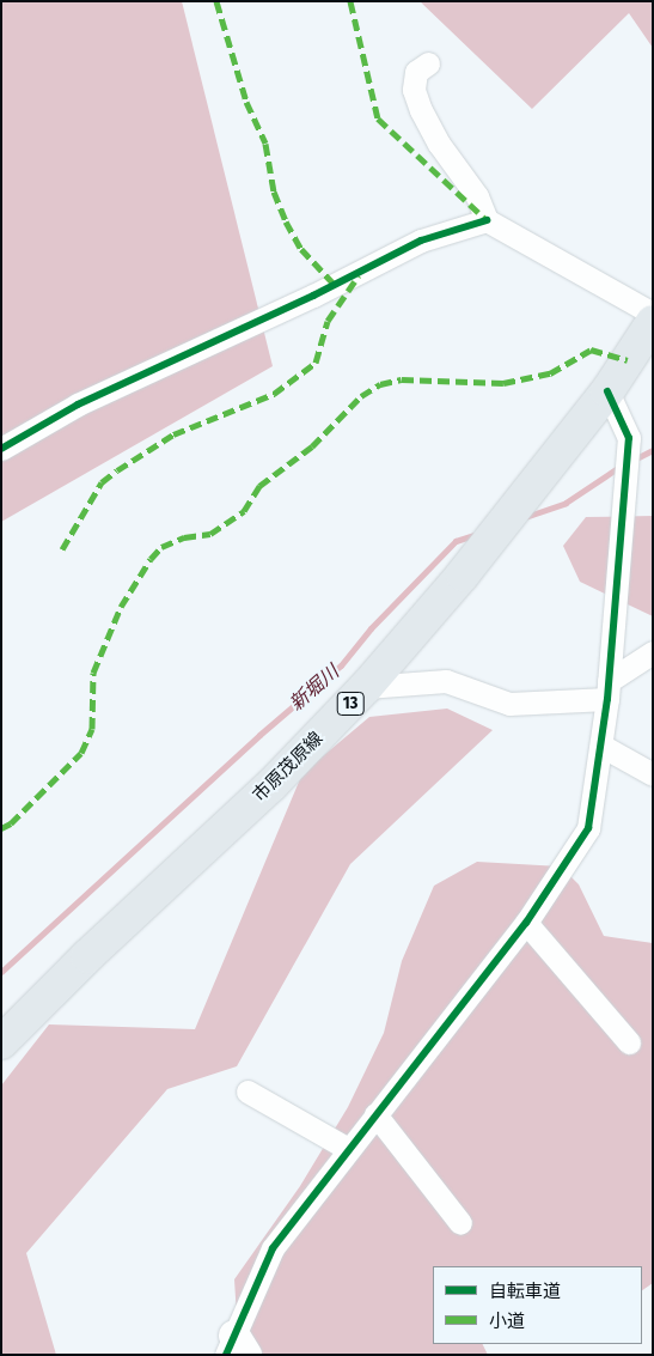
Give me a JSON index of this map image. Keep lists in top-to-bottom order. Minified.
{"streets":{"main road":["13","市原茂原線"]},"water":["新堀川"],"legend":["自転車道","小道"]}
